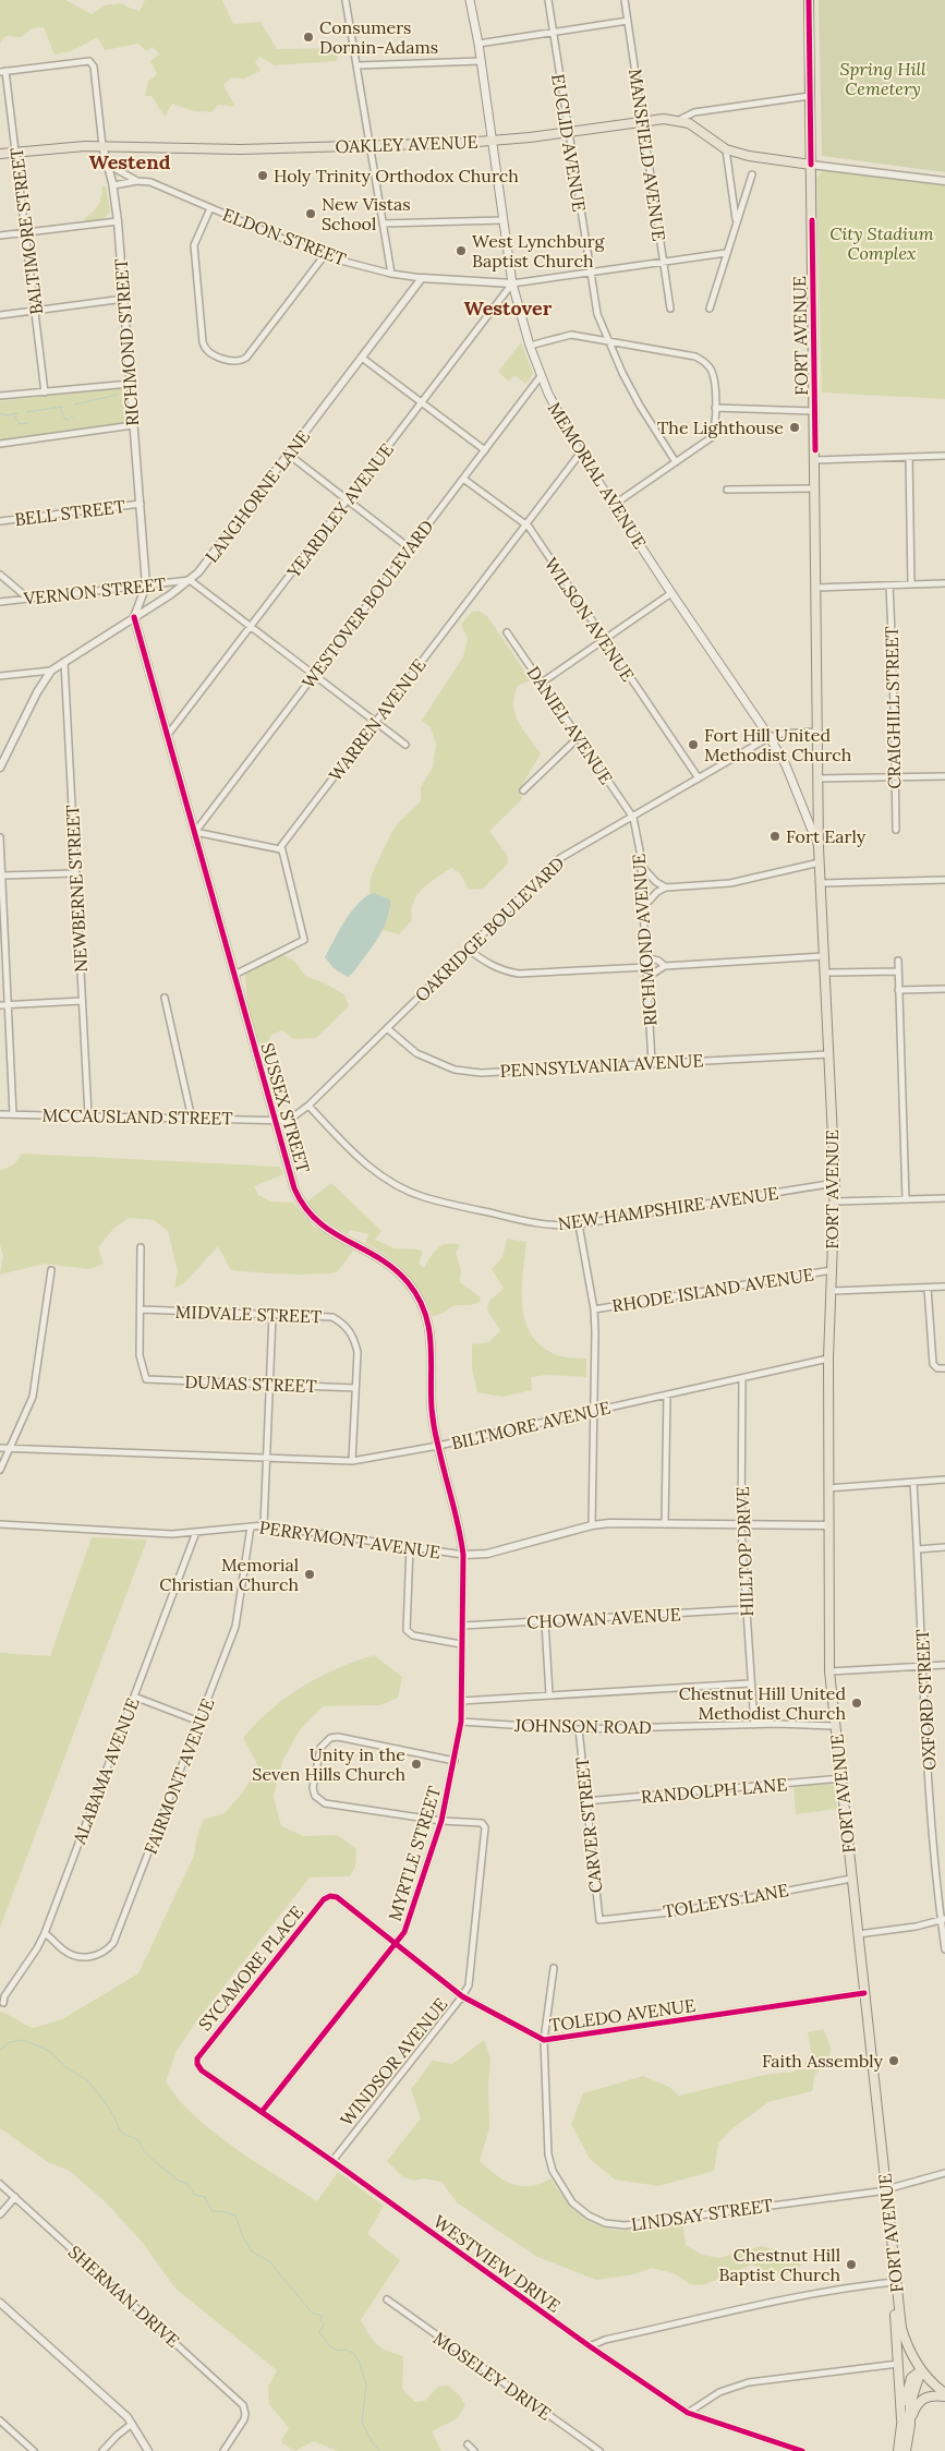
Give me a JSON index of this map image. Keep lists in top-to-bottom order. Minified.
{"streets":{"main road":["OAKLEY AVENUE","FORT AVENUE","MEMORIAL AVENUE"],"street":["EUCLID AVENUE","MANSFIELD AVENUE","BALTIMORE STREET","ELDON STREET","RICHMOND STREET","LANGHORNE LANE","YEARDLEY AVENUE","BELL STREET","VERNON STREET","WESTOVER BOULEVARD","WILSON AVENUE","CRAIGHILL STREET","WARREN AVENUE","DANIEL AVENUE","NEWBERNE STREET","OAKRIDGE BOULEVARD","RICHMOND AVENUE","PENNSYLVANIA AVENUE","SUSSEX STREET","MCCAUSLAND STREET","NEW HAMPSHIRE AVENUE","RHODE ISLAND AVENUE","MIDVALE STREET","DUMAS STREET","BILTMORE AVENUE","PERRYMONT AVENUE","HILLTOP DRIVE","CHOWAN AVENUE","OXFORD STREET","JOHNSON ROAD","ALABAMA AVENUE","FAIRMONT AVENUE","RANDOLPH LANE","CARVER STREET","MYRTLE STREET","TOLLEYS LANE","SYCAMORE PLACE","TOLEDO AVENUE","WINDSOR AVENUE","LINDSAY STREET","WESTVIEW DRIVE","SHERMAN DRIVE","MOSELEY DRIVE"]},"crossings":[["EUCLID AVENUE","OAKLEY AVENUE"],["EUCLID AVENUE","ELDON STREET"],["OAKLEY AVENUE","MANSFIELD AVENUE"],["OAKLEY AVENUE","BALTIMORE STREET"],["OAKLEY AVENUE","FORT AVENUE"],["OAKLEY AVENUE","RICHMOND STREET"],["OAKLEY AVENUE","MEMORIAL AVENUE"],["MANSFIELD AVENUE","ELDON STREET"],["BALTIMORE STREET","RICHMOND STREET"],["ELDON STREET","RICHMOND STREET"],["ELDON STREET","MEMORIAL AVENUE"],["ELDON STREET","LANGHORNE LANE"],["ELDON STREET","YEARDLEY AVENUE"],["FORT AVENUE","MEMORIAL AVENUE"],["FORT AVENUE","OAKRIDGE BOULEVARD"],["FORT AVENUE","PENNSYLVANIA AVENUE"],["FORT AVENUE","NEW HAMPSHIRE AVENUE"],["FORT AVENUE","RHODE ISLAND AVENUE"],["FORT AVENUE","BILTMORE AVENUE"],["FORT AVENUE","PERRYMONT AVENUE"],["FORT AVENUE","JOHNSON ROAD"],["FORT AVENUE","RANDOLPH LANE"],["FORT AVENUE","TOLLEYS LANE"],["FORT AVENUE","TOLEDO AVENUE"],["FORT AVENUE","LINDSAY STREET"],["RICHMOND STREET","LANGHORNE LANE"],["RICHMOND STREET","BELL STREET"],["RICHMOND STREET","VERNON STREET"],["RICHMOND STREET","SUSSEX STREET"],["MEMORIAL AVENUE","YEARDLEY AVENUE"],["MEMORIAL AVENUE","WESTOVER BOULEVARD"],["MEMORIAL AVENUE","WARREN AVENUE"],["MEMORIAL AVENUE","OAKRIDGE BOULEVARD"],["LANGHORNE LANE","VERNON STREET"],["LANGHORNE LANE","NEWBERNE STREET"],["LANGHORNE LANE","SUSSEX STREET"],["YEARDLEY AVENUE","SUSSEX STREET"],["WESTOVER BOULEVARD","WILSON AVENUE"],["WESTOVER BOULEVARD","SUSSEX STREET"],["WILSON AVENUE","WARREN AVENUE"],["WILSON AVENUE","OAKRIDGE BOULEVARD"],["DANIEL AVENUE","OAKRIDGE BOULEVARD"],["DANIEL AVENUE","RICHMOND AVENUE"],["NEWBERNE STREET","MCCAUSLAND STREET"],["OAKRIDGE BOULEVARD","RICHMOND AVENUE"],["OAKRIDGE BOULEVARD","PENNSYLVANIA AVENUE"],["OAKRIDGE BOULEVARD","SUSSEX STREET"],["OAKRIDGE BOULEVARD","MCCAUSLAND STREET"],["OAKRIDGE BOULEVARD","NEW HAMPSHIRE AVENUE"],["RICHMOND AVENUE","PENNSYLVANIA AVENUE"],["SUSSEX STREET","MCCAUSLAND STREET"],["SUSSEX STREET","BILTMORE AVENUE"],["SUSSEX STREET","PERRYMONT AVENUE"],["SUSSEX STREET","MYRTLE STREET"],["MIDVALE STREET","DUMAS STREET"],["MIDVALE STREET","BILTMORE AVENUE"],["BILTMORE AVENUE","HILLTOP DRIVE"],["PERRYMONT AVENUE","HILLTOP DRIVE"],["PERRYMONT AVENUE","ALABAMA AVENUE"],["PERRYMONT AVENUE","FAIRMONT AVENUE"],["PERRYMONT AVENUE","MYRTLE STREET"],["HILLTOP DRIVE","CHOWAN AVENUE"],["HILLTOP DRIVE","JOHNSON ROAD"],["CHOWAN AVENUE","MYRTLE STREET"],["JOHNSON ROAD","CARVER STREET"],["JOHNSON ROAD","MYRTLE STREET"],["ALABAMA AVENUE","FAIRMONT AVENUE"],["RANDOLPH LANE","CARVER STREET"],["CARVER STREET","TOLLEYS LANE"],["MYRTLE STREET","TOLEDO AVENUE"],["MYRTLE STREET","WINDSOR AVENUE"],["MYRTLE STREET","WESTVIEW DRIVE"],["SYCAMORE PLACE","TOLEDO AVENUE"],["SYCAMORE PLACE","WESTVIEW DRIVE"],["TOLEDO AVENUE","WINDSOR AVENUE"],["TOLEDO AVENUE","LINDSAY STREET"],["WINDSOR AVENUE","WESTVIEW DRIVE"]],"districts":["Westend","Westover"],"parks":["Spring Hill Cemetery","City Stadium Complex"],"places":["Consumers Dornin-Adams","Holy Trinity Orthodox Church","New Vistas School","West Lynchburg Baptist Church","The Lighthouse","Fort Hill United Methodist Church","Fort Early","Memorial Christian Church","Chestnut Hill United Methodist Church","Unity in the Seven Hills Church","Faith Assembly","Chestnut Hill Baptist Church"]}
